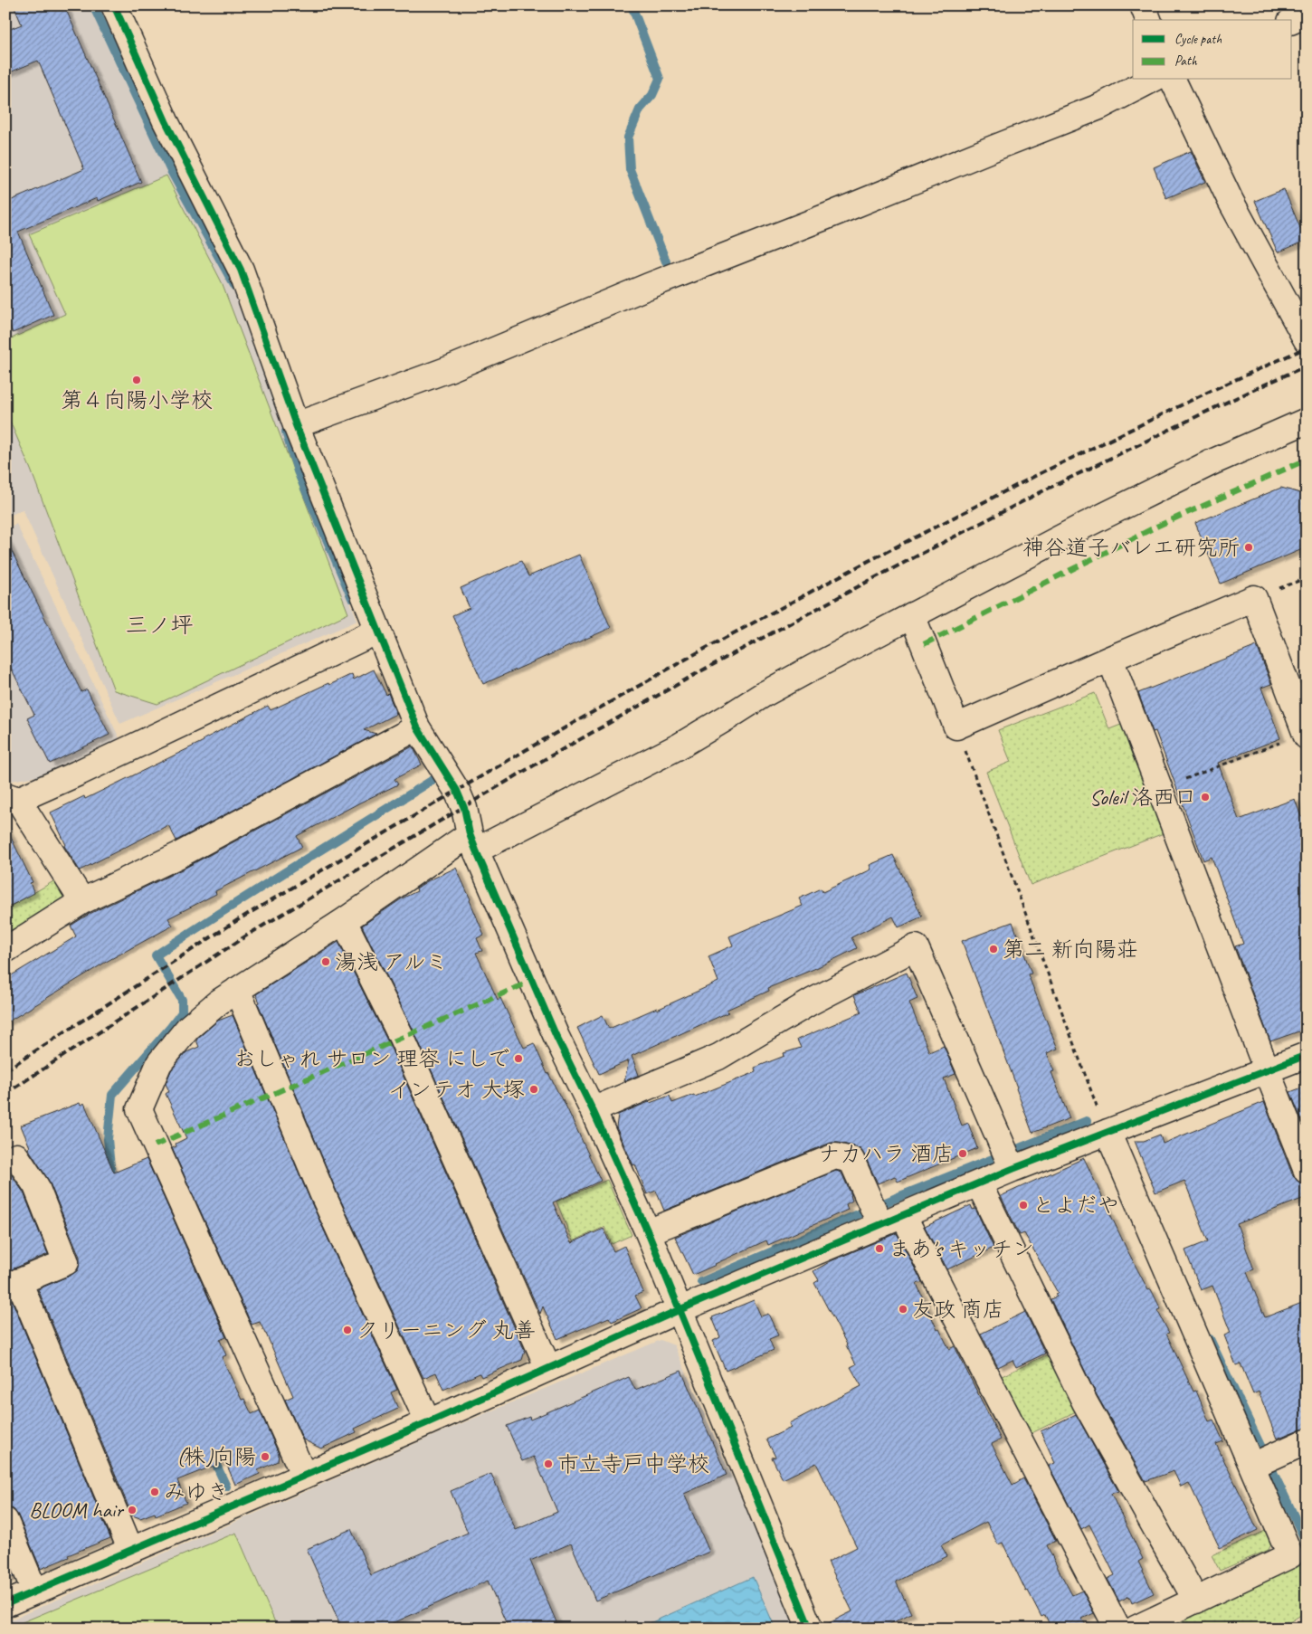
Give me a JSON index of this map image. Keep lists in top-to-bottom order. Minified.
{"districts":["三ノ坪"],"places":["第４向陽小学校","神谷道子バレエ研究所","Soleil 洛西口","第二 新向陽荘","湯浅 アルミ","おしゃれ サロン 理容 にしで","インテオ 大塚","ナカハラ 酒店","とよだや","まあ's キッチン","友政 商店","クリーニング 丸善","(株)向陽","市立寺戸中学校","みゆき","BLOOM hair"],"legend":["Cycle path","Path"]}
